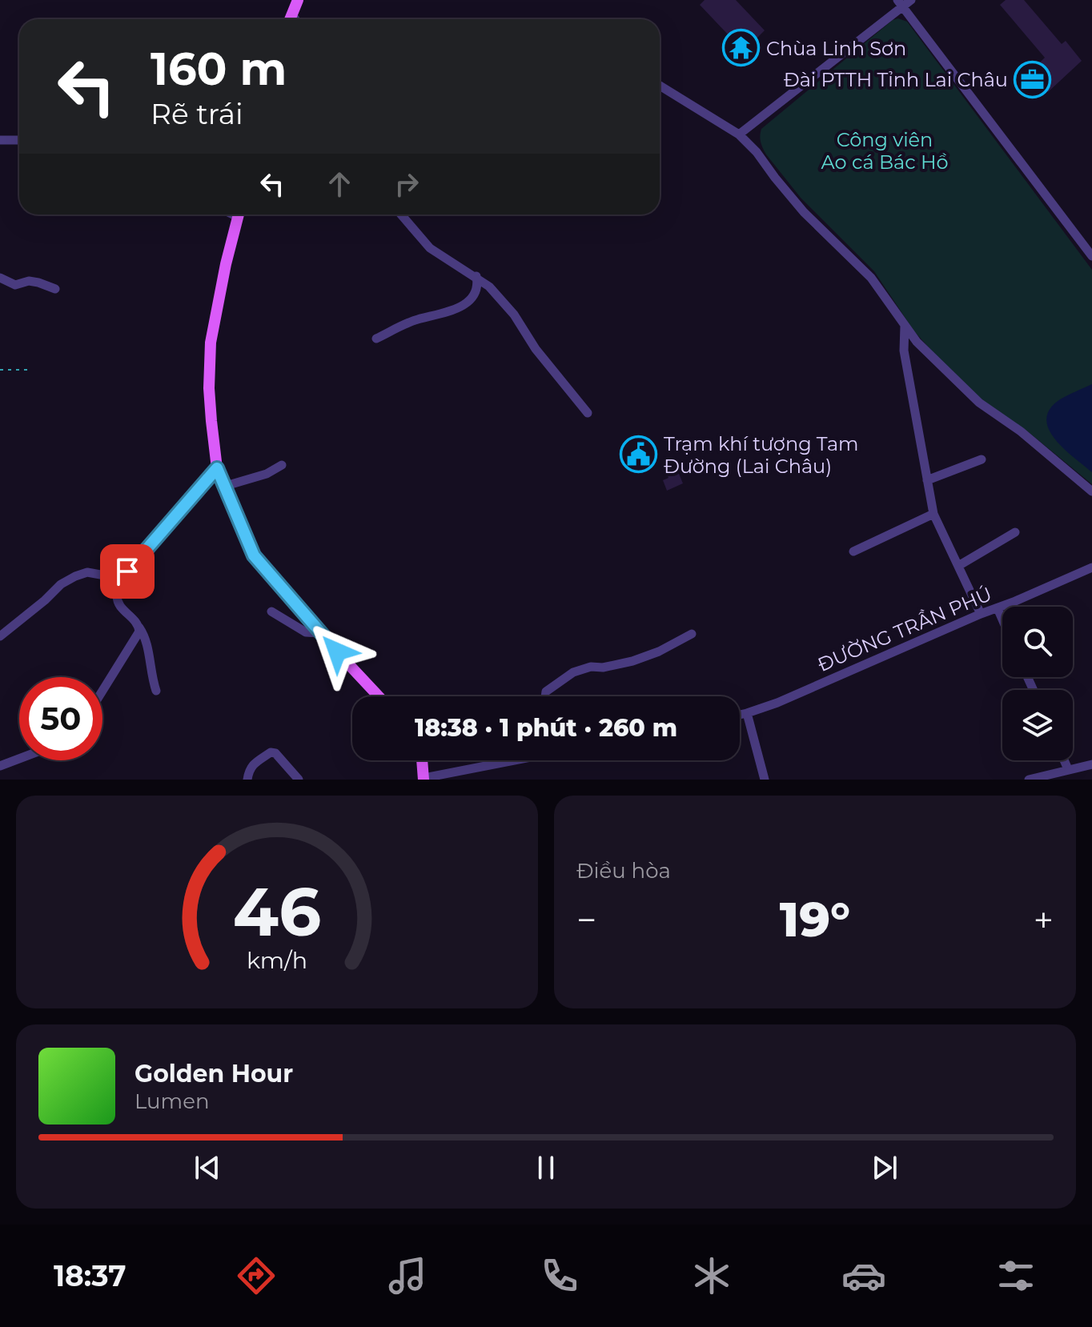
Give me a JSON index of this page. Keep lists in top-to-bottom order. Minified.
{"streets":{"street":["ĐƯỜNG TRẦN PHÚ"]},"parks":["Công viên Ao cá Bác Hồ"],"places":{"temple":["Chùa Linh Sơn"],"office":["Đài PTTH Tỉnh Lai Châu"],"public building":["Trạm khí tượng Tam Đường (Lai Châu)"]},"page":{"turn":["160 m","Rẽ trái"],"limit":"50","trip":"18:38 · 1 phút · 260 m","tile":"Điều hòa","heat":["−","19°","+"],"song":["Golden Hour","Lumen"],"tabs":"18:37","gauge":["46","km/h"]}}
